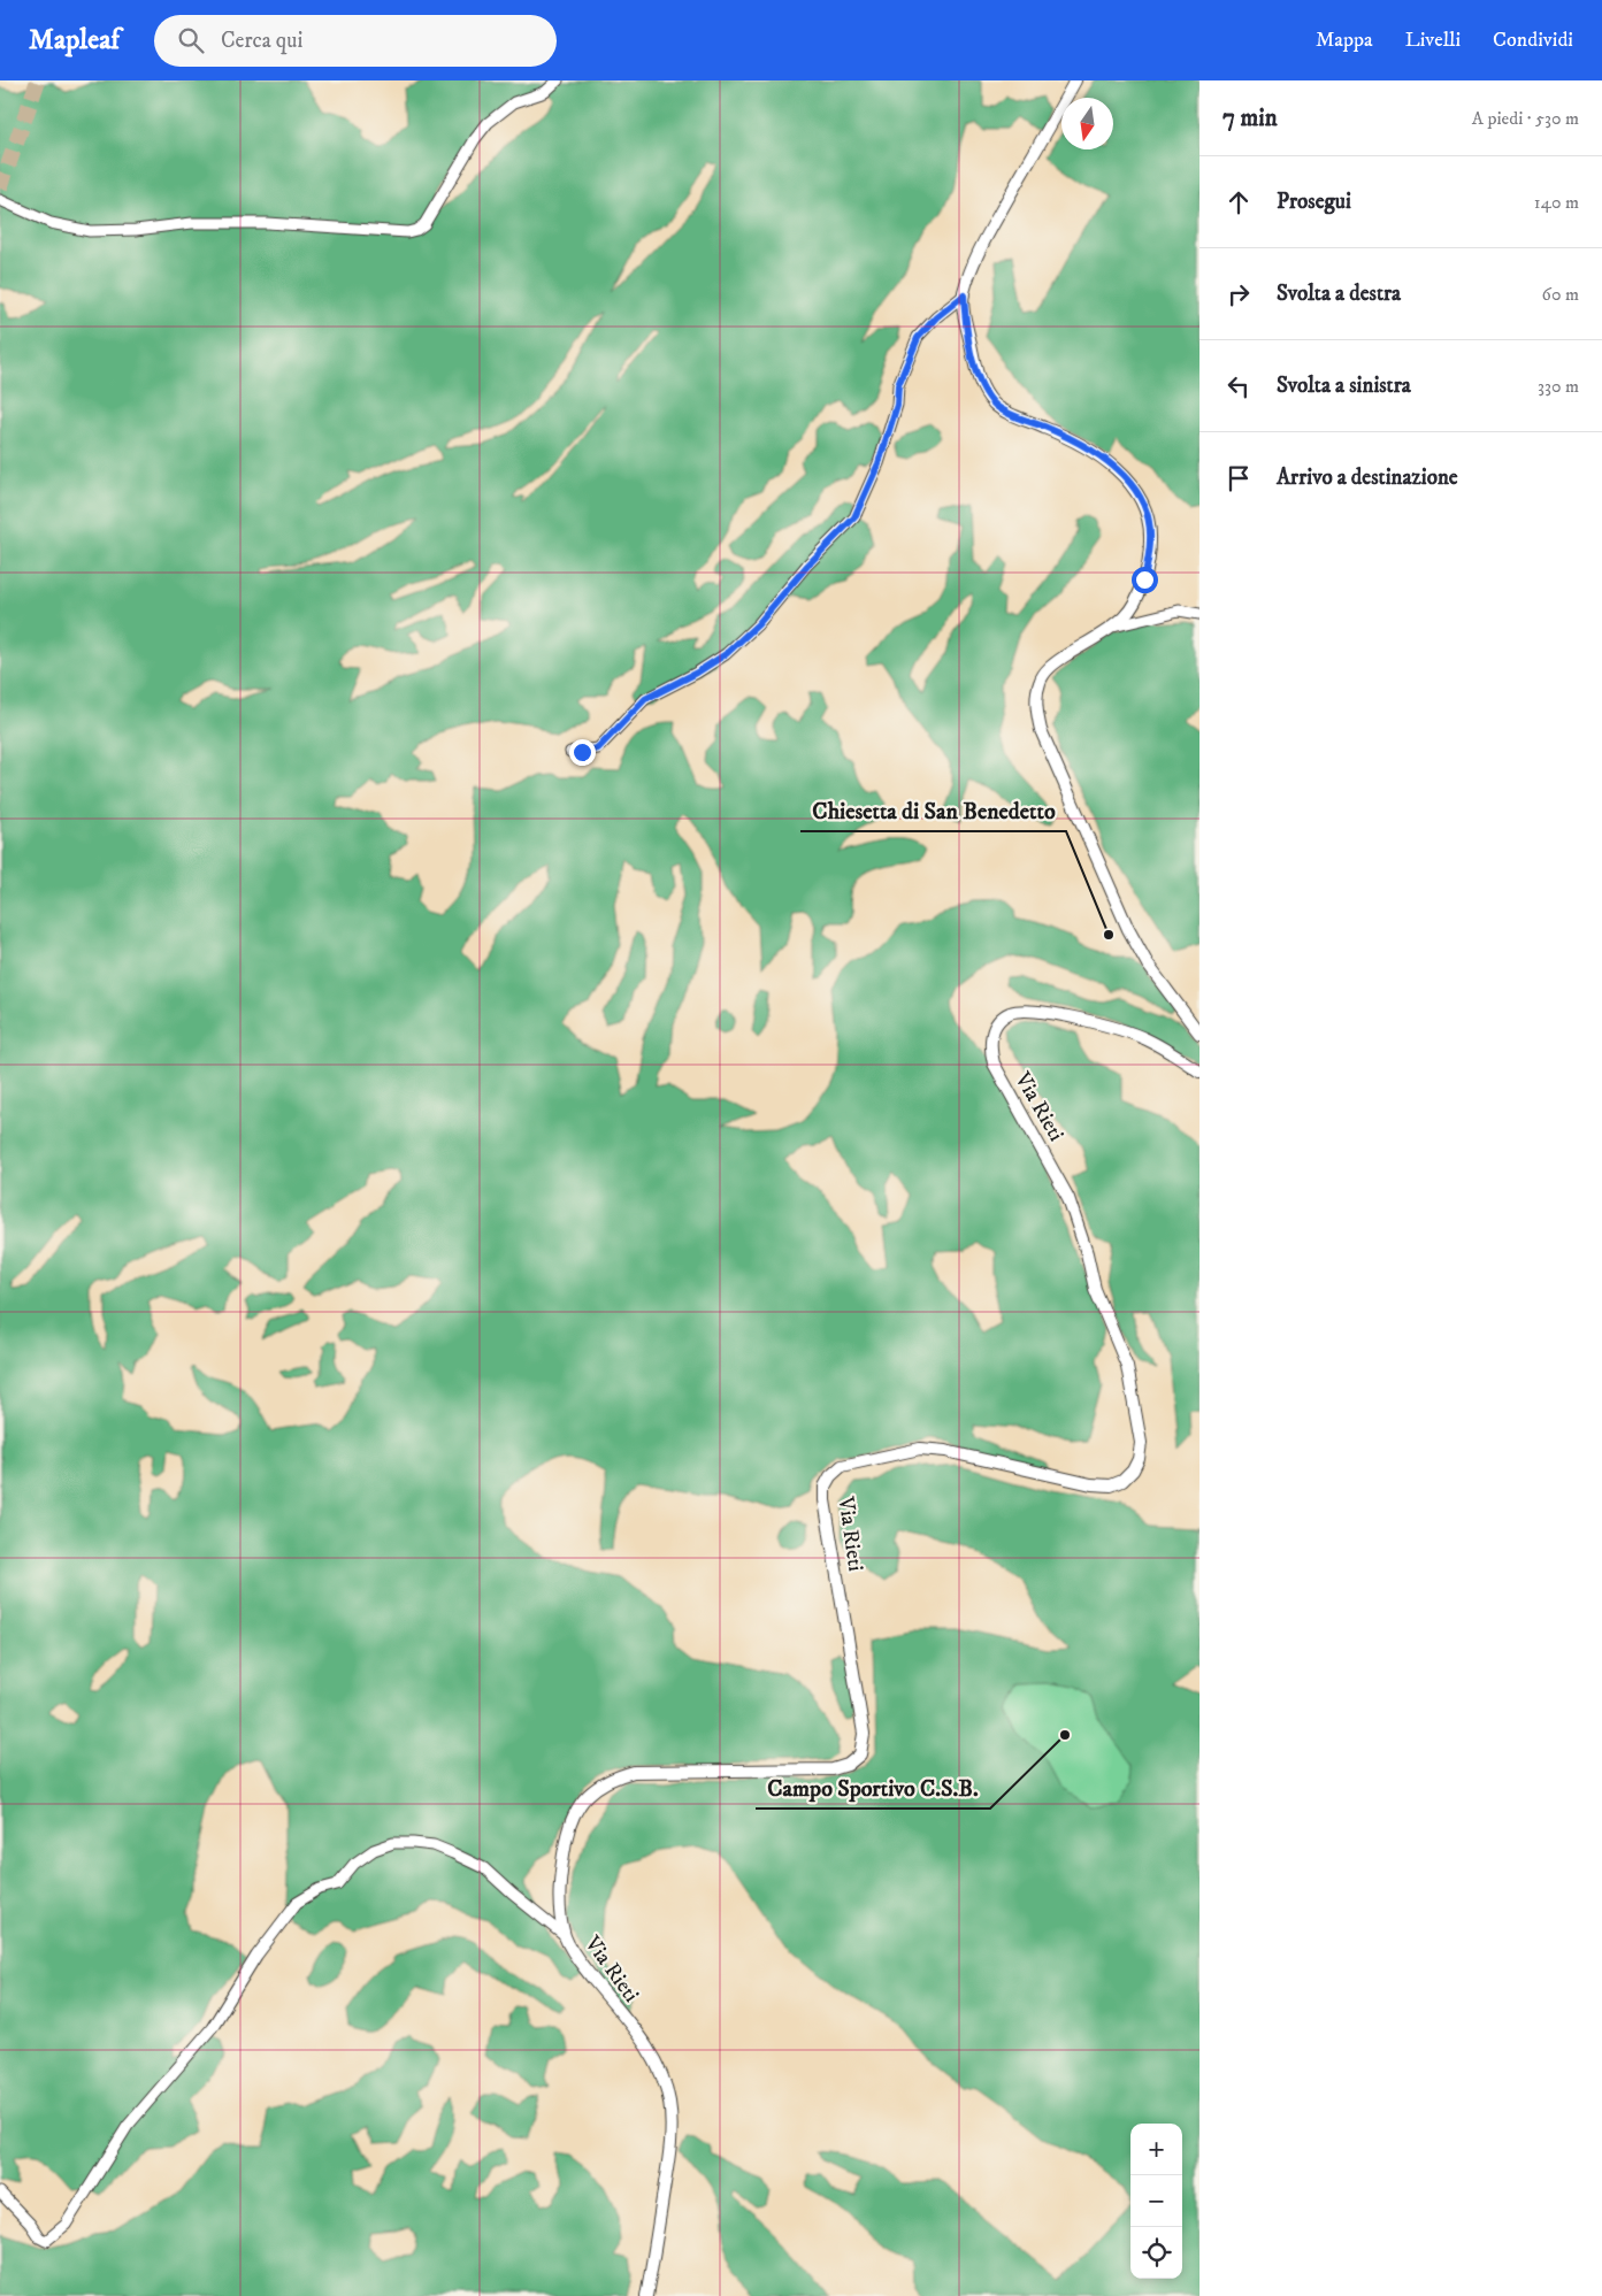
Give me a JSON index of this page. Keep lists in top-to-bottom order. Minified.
{"streets":{"street":["Via Rieti"]},"places":["Chiesetta di San Benedetto","Campo Sportivo C.S.B."],"north":"bottom","page":{"header":"Mapleaf","search":"Cerca qui","nav":["Mappa","Livelli","Condividi"],"heading":["7 min","A piedi · 530 m"],"list":[["Prosegui","140 m"],["Svolta a destra","60 m"],["Svolta a sinistra","330 m"],"Arrivo a destinazione"],"map_buttons":["+","−"]}}
